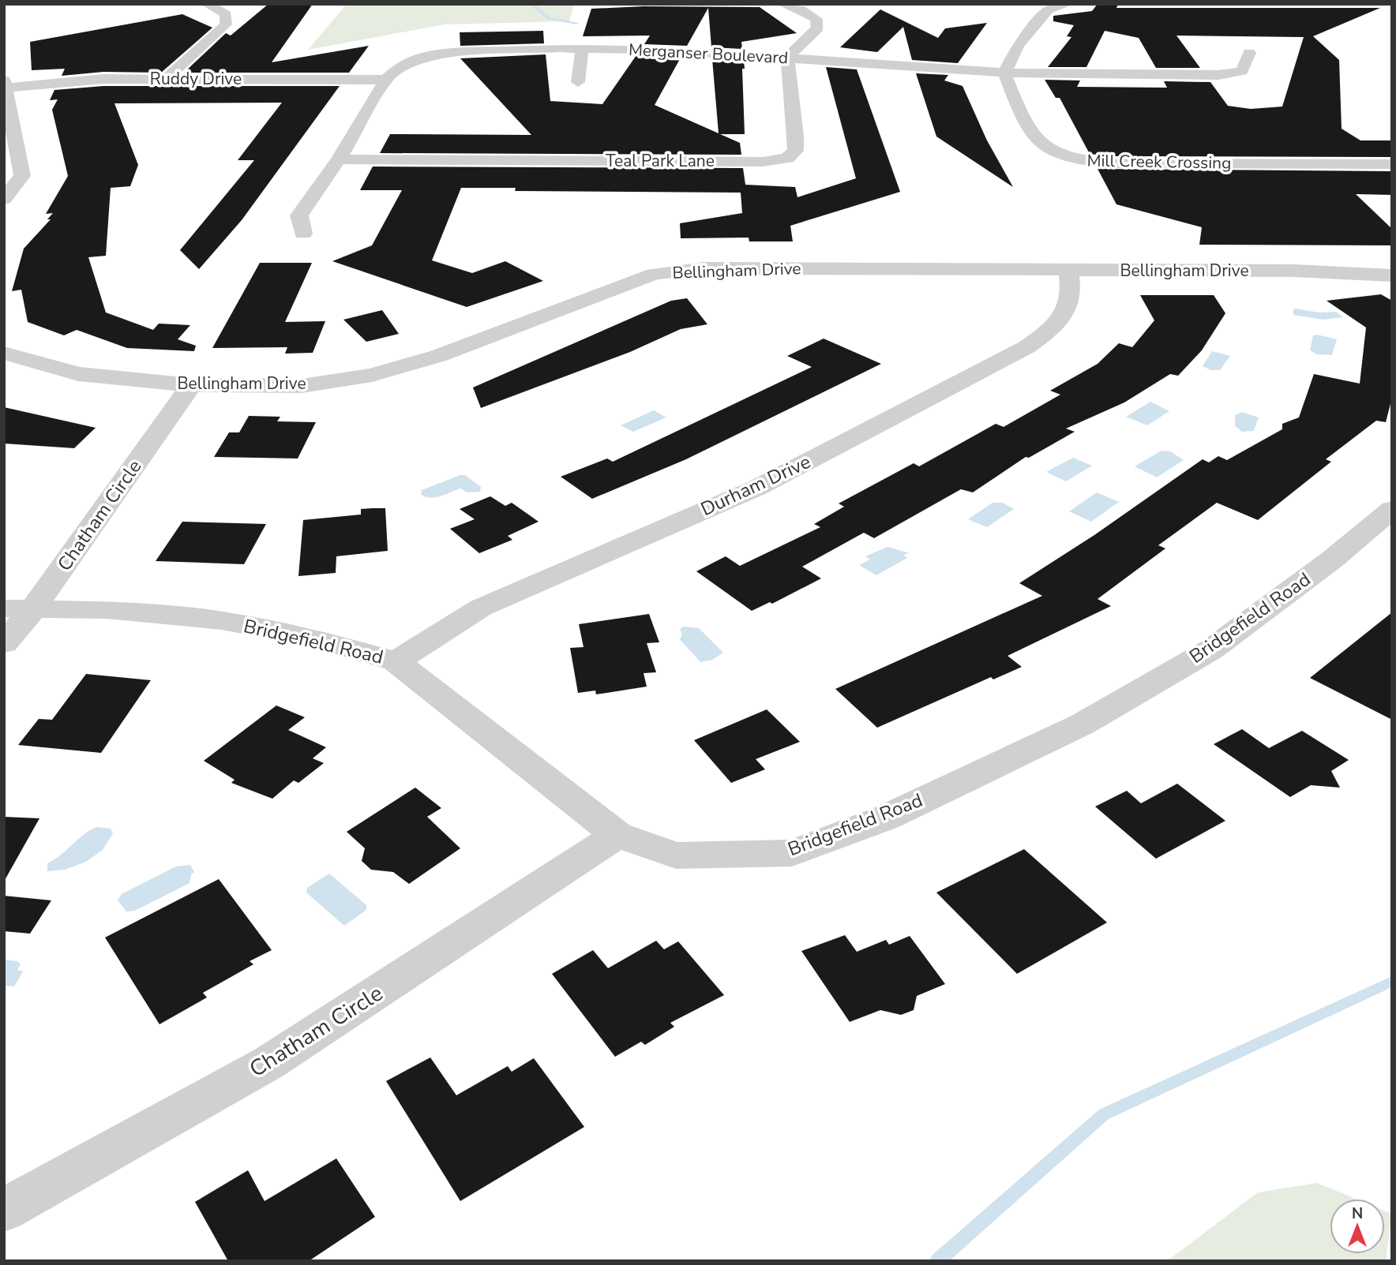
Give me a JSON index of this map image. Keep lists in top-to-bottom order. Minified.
{"streets":{"street":["Merganser Boulevard","Ruddy Drive","Teal Park Lane","Mill Creek Crossing","Bellingham Drive","Durham Drive","Chatham Circle","Bridgefield Road"]},"crossings":[["Merganser Boulevard","Ruddy Drive"],["Merganser Boulevard","Teal Park Lane"],["Merganser Boulevard","Mill Creek Crossing"],["Bellingham Drive","Durham Drive"],["Bellingham Drive","Chatham Circle"],["Durham Drive","Bridgefield Road"],["Chatham Circle","Bridgefield Road"]],"north":"top"}
